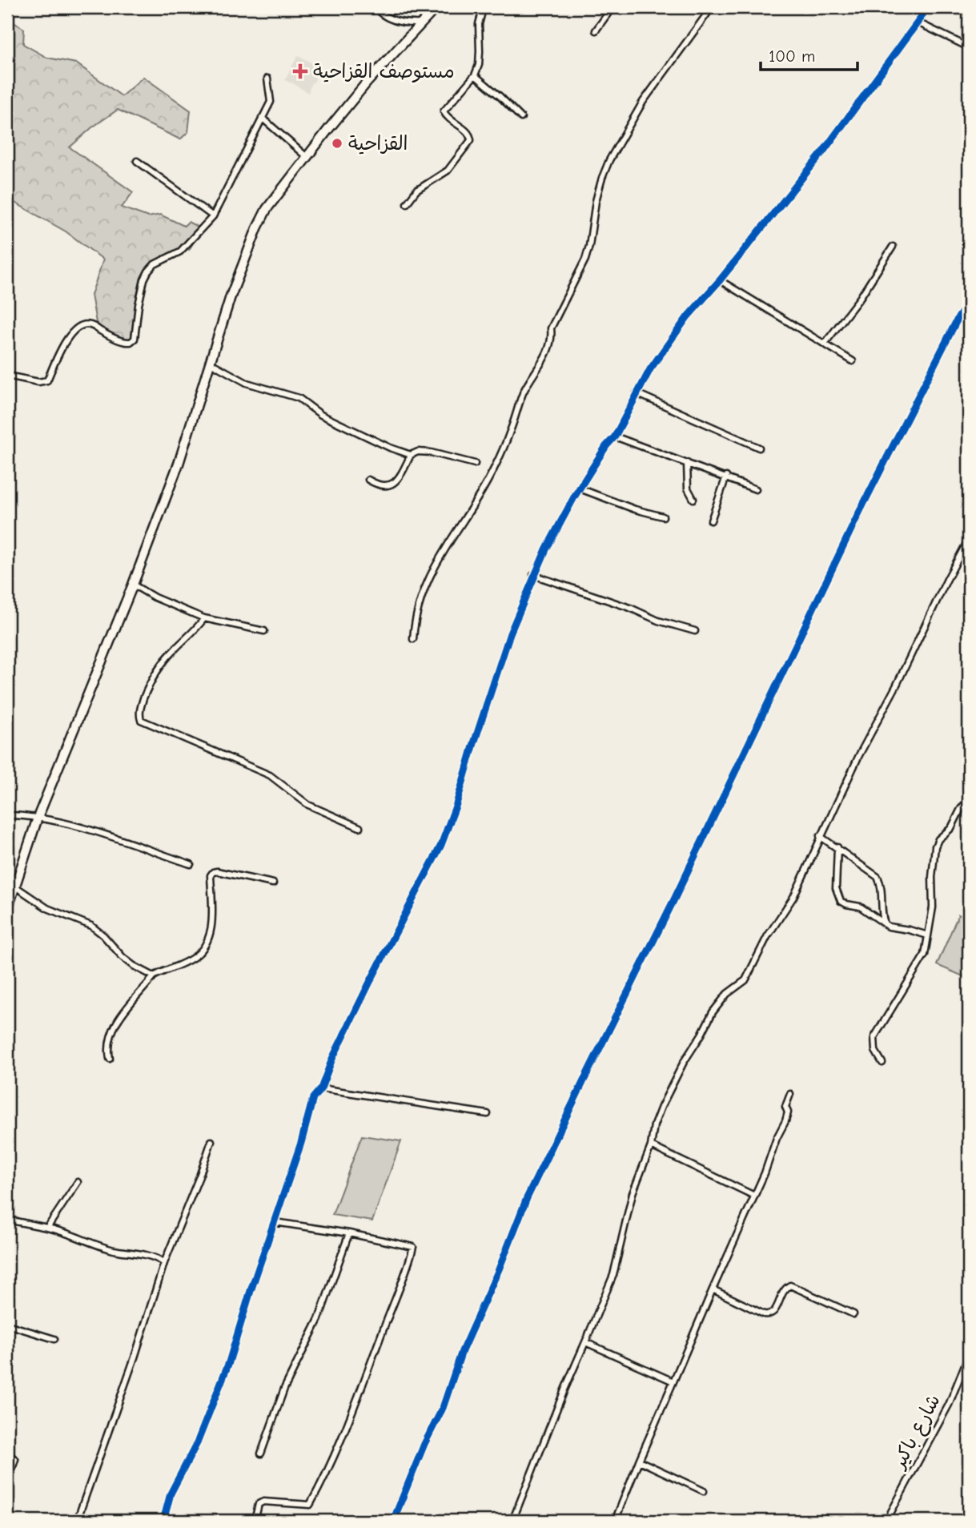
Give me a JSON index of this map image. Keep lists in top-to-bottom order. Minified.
{"streets":{"street":["شارع باكير"]},"places":{"health":["مستوصف القزاحية"],"other":["القزاحية"]},"scale_bar":"100 m"}
